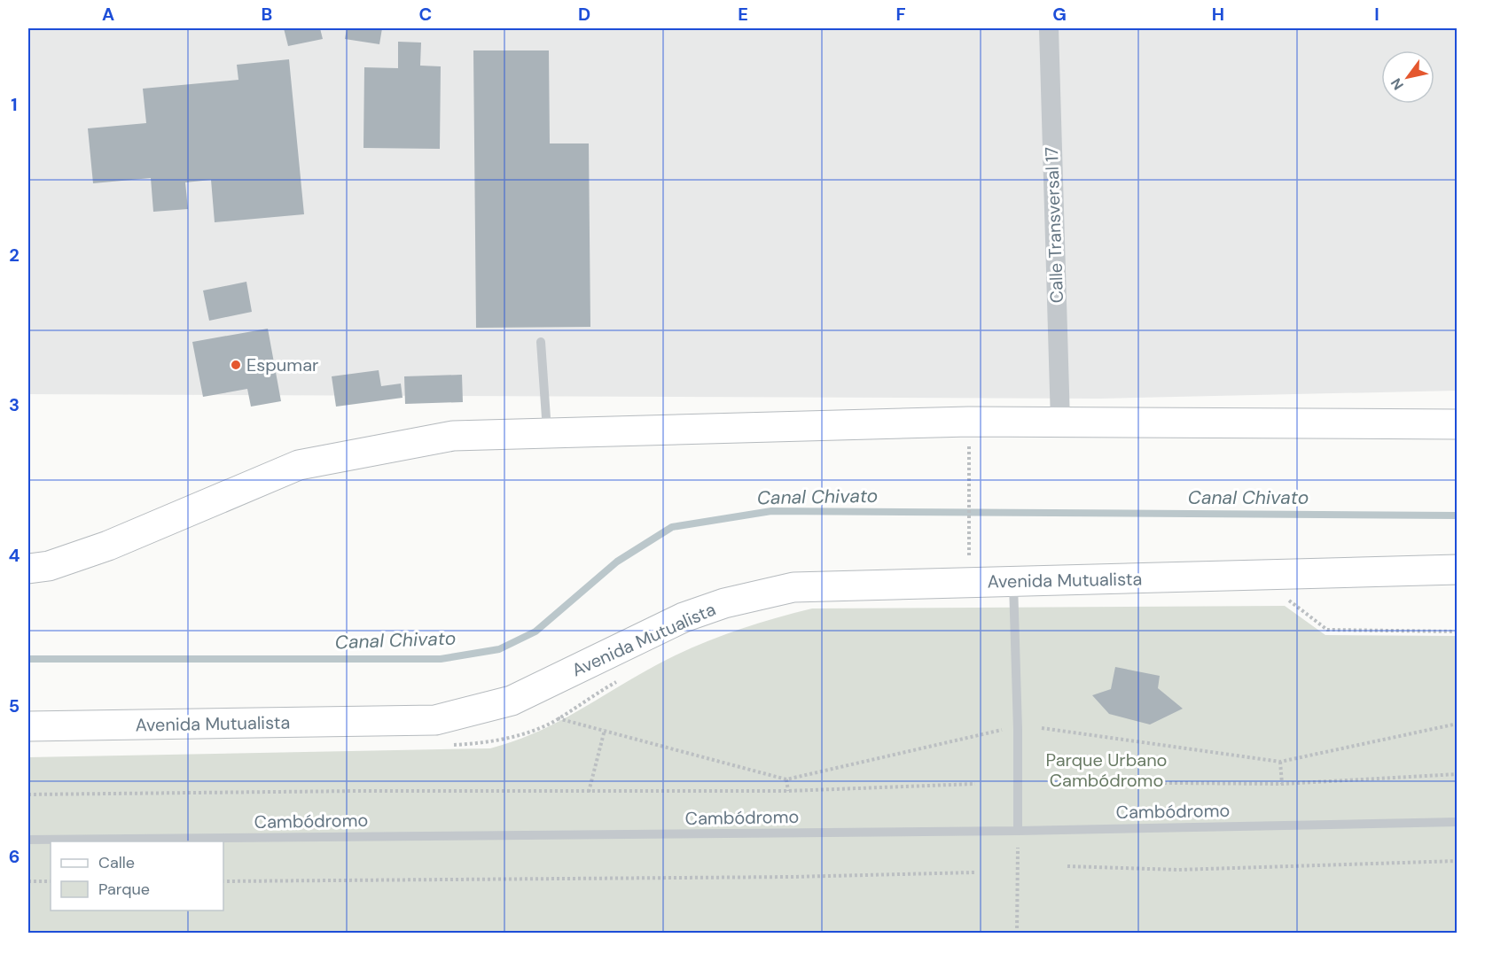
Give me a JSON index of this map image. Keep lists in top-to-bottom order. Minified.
{"streets":{"main road":["Avenida Mutualista"],"street":["Calle Transversal 17"],"lane":["Cambódromo"]},"water":["Canal Chivato"],"parks":["Parque Urbano Cambódromo"],"places":["Espumar"],"legend":["Calle","Parque"],"north":"bottom left","grid":{"columns":["A","B","C","D","E","F","G","H","I"],"rows":["1","2","3","4","5","6"]}}
